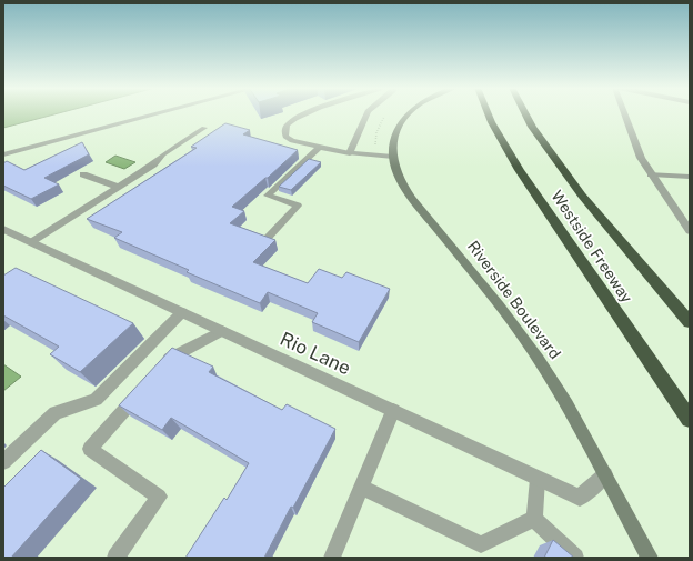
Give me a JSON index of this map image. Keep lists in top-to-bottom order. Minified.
{"streets":{"highway":["Westside Freeway"],"street":["Riverside Boulevard","Rio Lane"]},"crossings":[["Riverside Boulevard","Rio Lane"]]}
